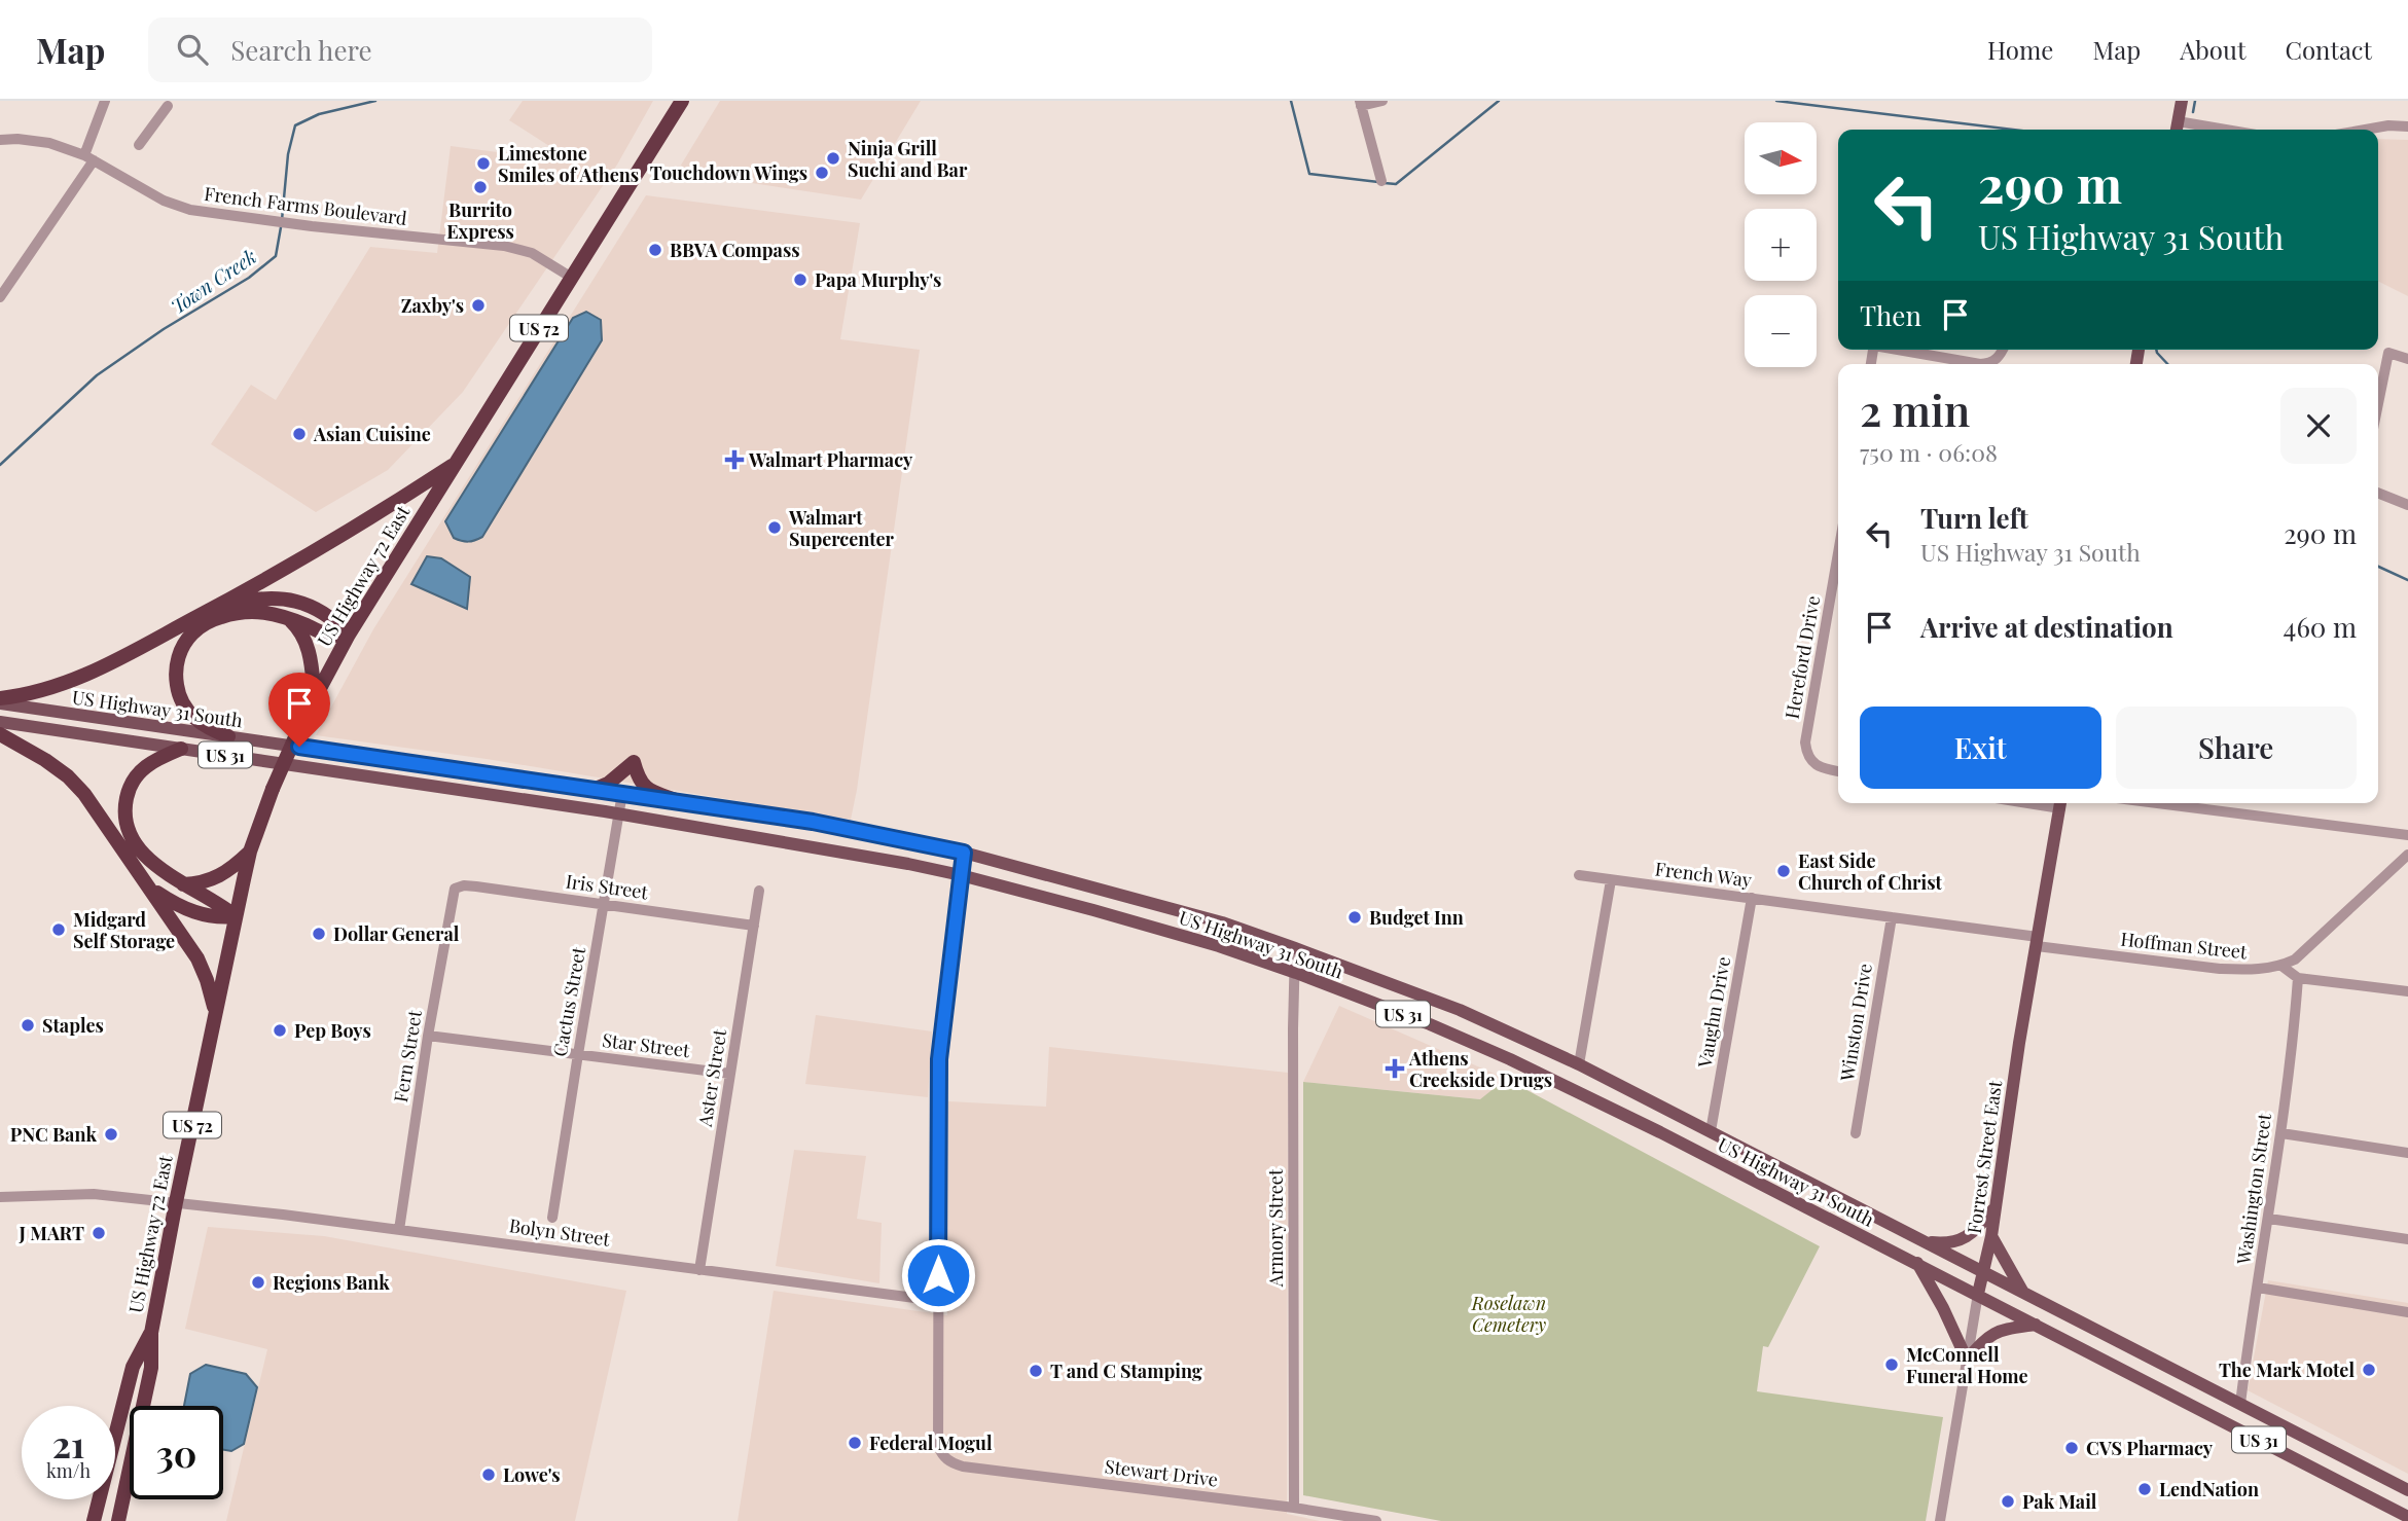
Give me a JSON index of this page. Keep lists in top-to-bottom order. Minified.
{"streets":{"highway":["US 72","US Highway 72 East"],"main road":["US Highway 31 South","US 31","Forrest Street East"],"street":["French Farms Boulevard","Hereford Drive","French Way","Iris Street","Hoffman Street","Cactus Street","Vaughn Drive","Winston Drive","Star Street","Fern Street","Aster Street","Washington Street","Armory Street","Bolyn Street","Stewart Drive"]},"crossings":[["French Farms Boulevard","US Highway 72 East"],["US Highway 72 East","Bolyn Street"],["US Highway 31 South","Cactus Street"],["US Highway 31 South","Vaughn Drive"],["US Highway 31 South","Forrest Street East"],["US Highway 31 South","Washington Street"],["US Highway 31 South","Armory Street"],["French Way","Hoffman Street"],["French Way","Vaughn Drive"],["French Way","Winston Drive"],["French Way","Forrest Street East"],["Iris Street","Cactus Street"],["Iris Street","Fern Street"],["Iris Street","Aster Street"],["Hoffman Street","Forrest Street East"],["Cactus Street","Star Street"],["Star Street","Fern Street"],["Star Street","Aster Street"],["Fern Street","Bolyn Street"],["Aster Street","Bolyn Street"],["Armory Street","Stewart Drive"],["Bolyn Street","Stewart Drive"]],"water":["Town Creek"],"parks":["Roselawn Cemetery"],"places":{"other":["Ninja Grill Suchi and Bar","Limestone Smiles of Athens","Touchdown Wings","Burrito Express","BBVA Compass","Papa Murphy's","Zaxby's","Asian Cuisine","Walmart Supercenter","East Side Church of Christ","Budget Inn","Midgard Self Storage","Dollar General","Staples","Pep Boys","PNC Bank","J MART","Regions Bank","McConnell Funeral Home","The Mark Motel","T and C Stamping","Federal Mogul","CVS Pharmacy","Lowe's","LendNation","Pak Mail"],"health":["Walmart Pharmacy","Athens Creekside Drugs"]},"north":"right","page":{"header":"Map","search":"Search here","nav":["Home","Map","About","Contact"],"map_buttons":["+","−"],"turn":["290 m","US Highway 31 South"],"then":"Then","heading":["2 min","750 m · 06:08"],"list":[{"name":"Turn left","note":"US Highway 31 South","value":"290 m"},{"name":"Arrive at destination","value":"460 m"}],"buttons":["Exit","Share"],"speed":"21 km/h","limit":"30"}}
